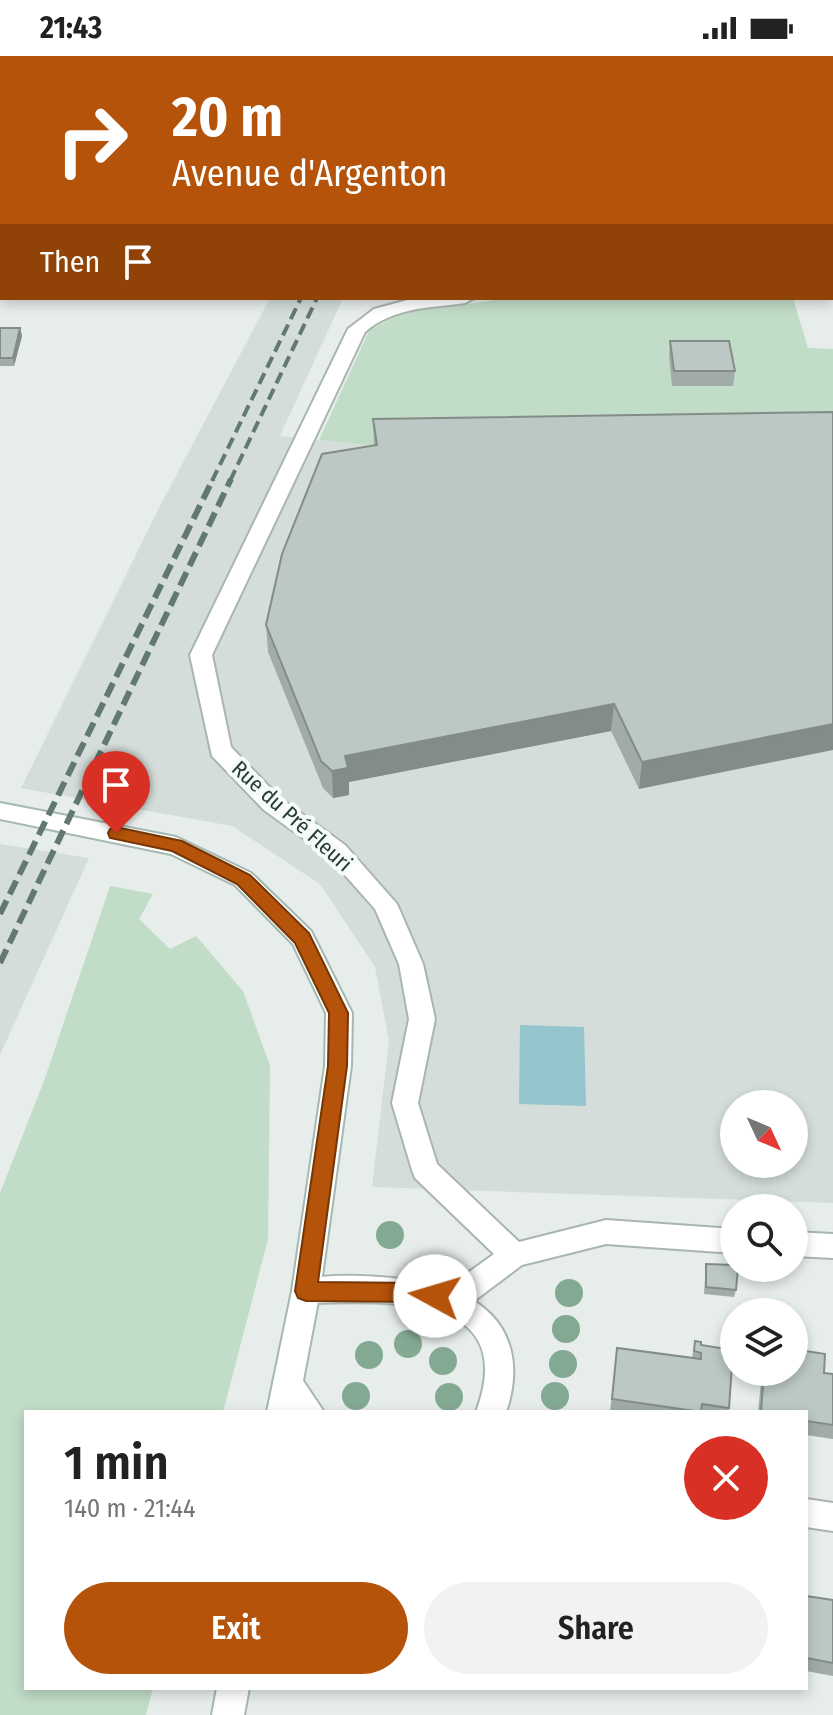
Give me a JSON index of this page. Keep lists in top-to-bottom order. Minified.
{"streets":{"street":["Rue du Pré Fleuri"]},"north":"bottom right","page":{"status":"21:43","turn":["20 m","Avenue d'Argenton"],"then":"Then","heading":["1 min","140 m · 21:44"],"buttons":["Exit","Share"]}}
